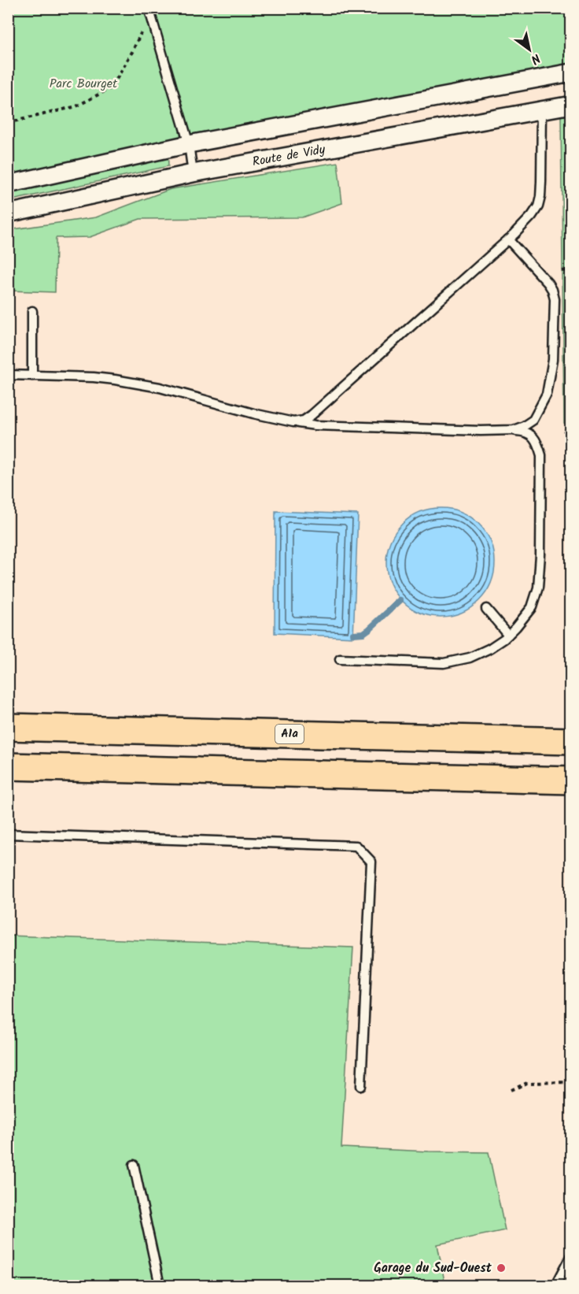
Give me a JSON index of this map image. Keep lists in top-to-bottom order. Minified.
{"streets":{"highway":["A1a"],"street":["Route de Vidy"]},"parks":["Parc Bourget"],"places":["Garage du Sud-Ouest"],"north":"bottom right"}
